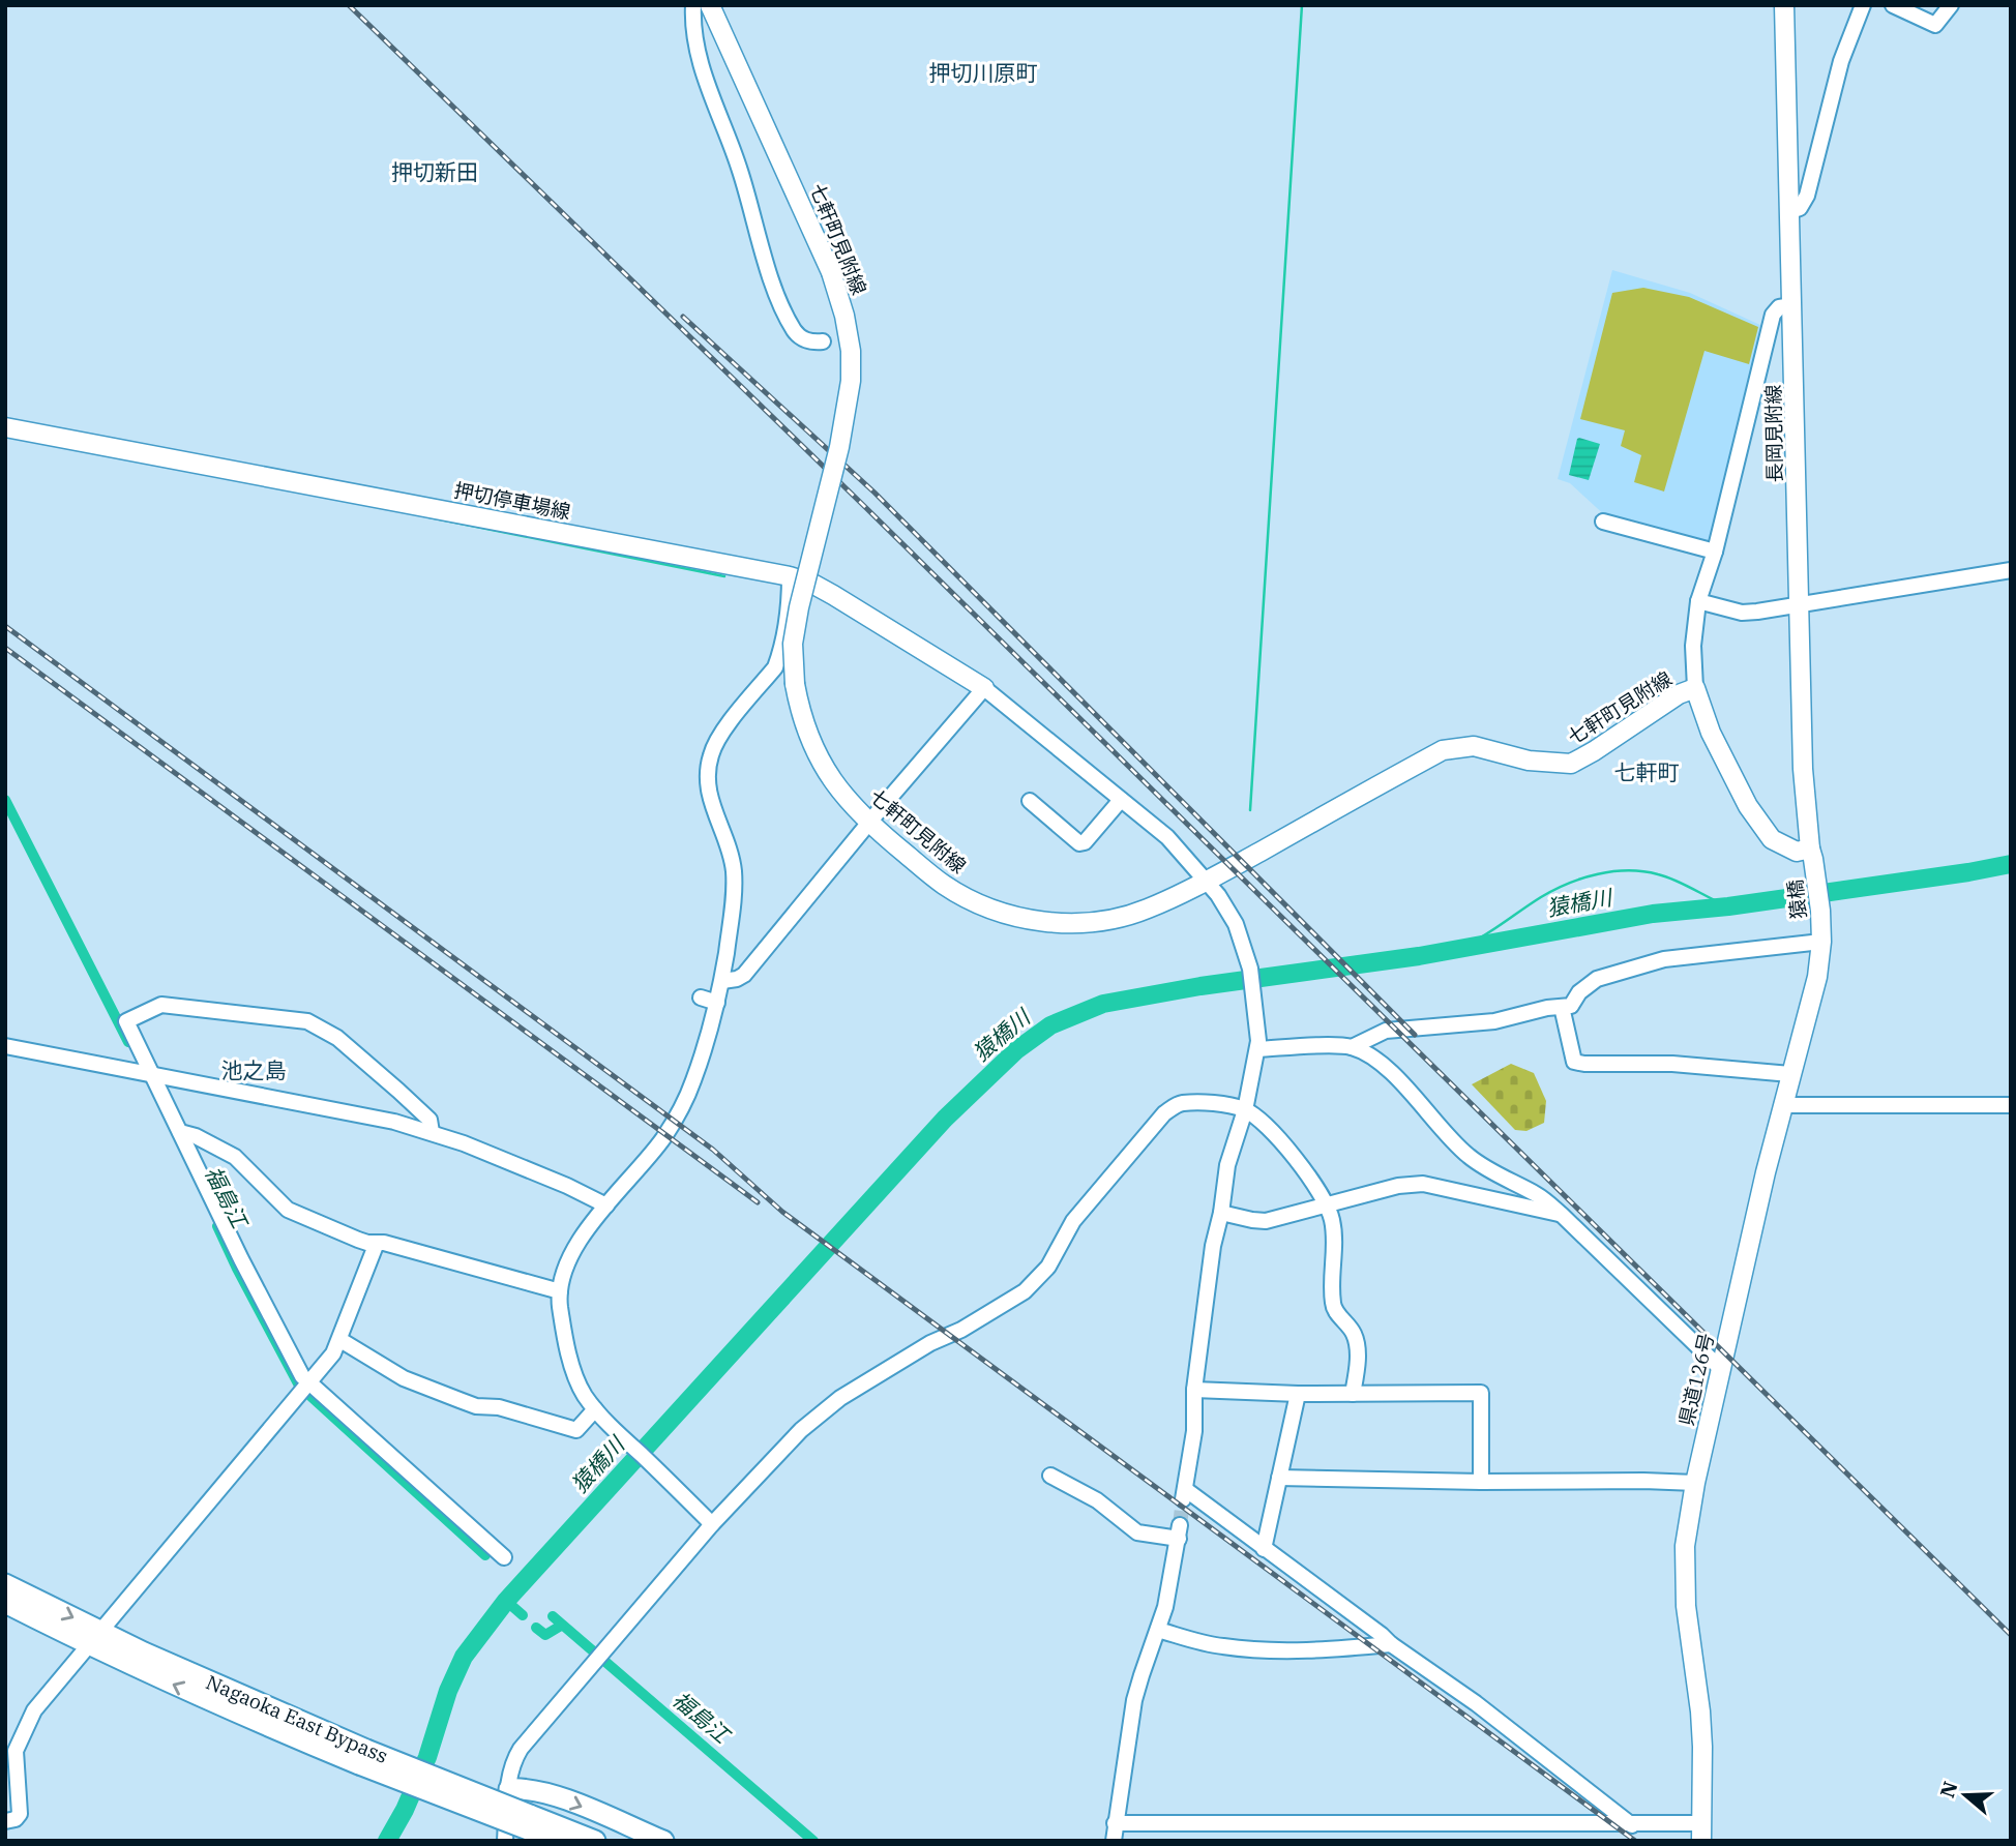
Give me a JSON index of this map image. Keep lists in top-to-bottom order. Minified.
{"streets":{"highway":["Nagaoka East Bypass"],"main road":["七軒町見附線","長岡見附線","押切停車場線","猿橋","県道126号"]},"crossings":[["七軒町見附線","長岡見附線"],["七軒町見附線","猿橋"],["長岡見附線","猿橋"],["猿橋","県道126号"]],"districts":["押切川原町","押切新田","七軒町","池之島"],"water":["猿橋川","福島江"],"north":"left"}
